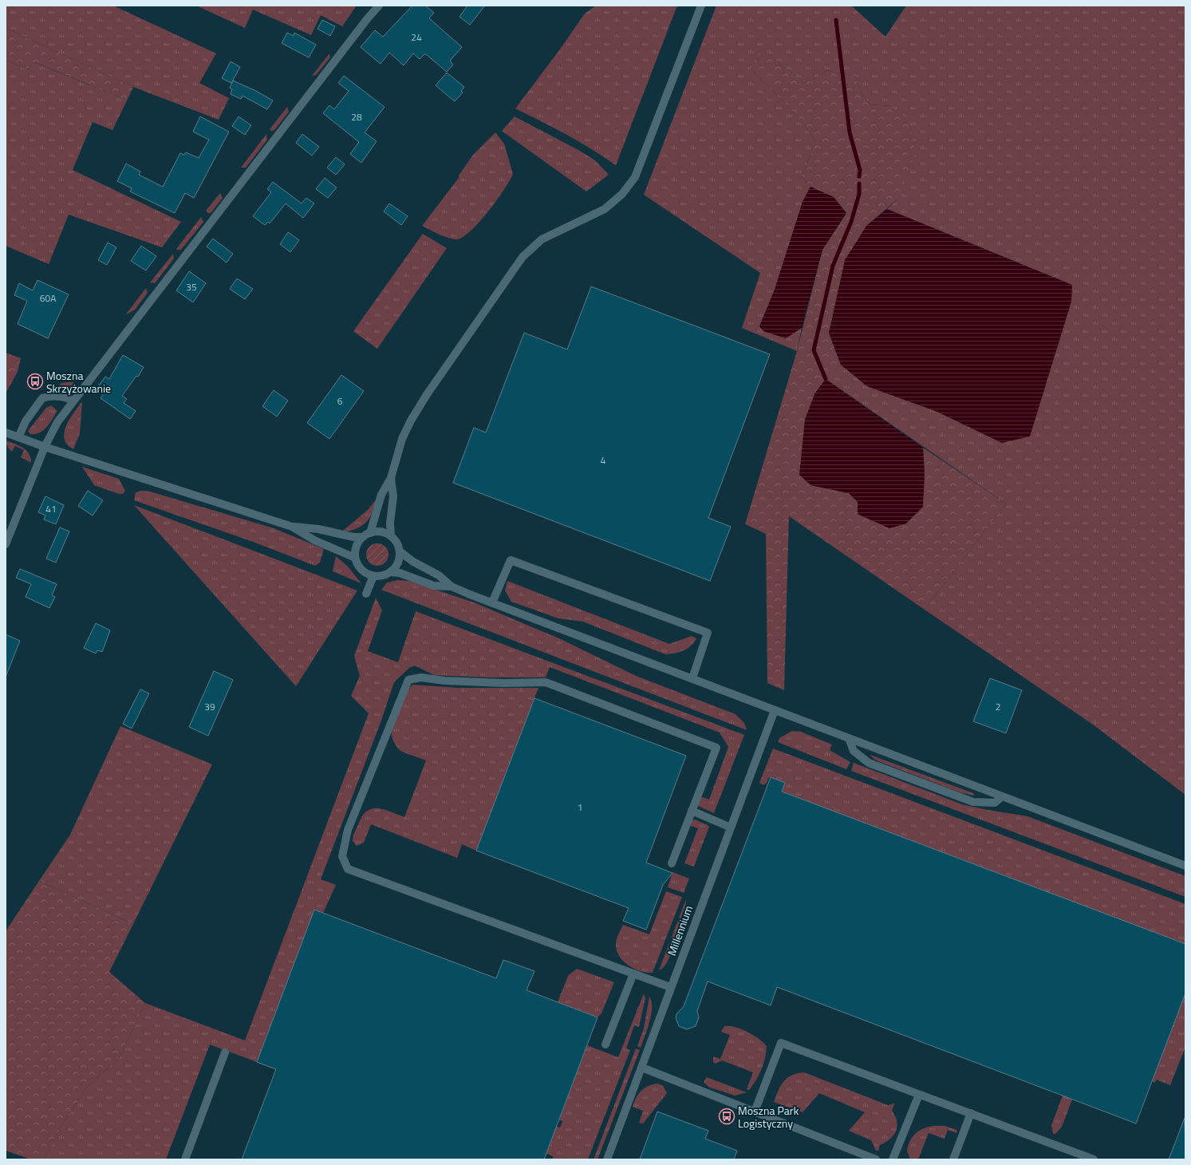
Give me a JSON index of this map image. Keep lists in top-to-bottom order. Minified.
{"streets":{"street":["Millennium"]},"places":{"bus stop":["Moszna Skrzyżowanie","Moszna Park Logistyczny"]},"house_numbers":["24","28","35","60A","6","4","41","39","2","1"]}
